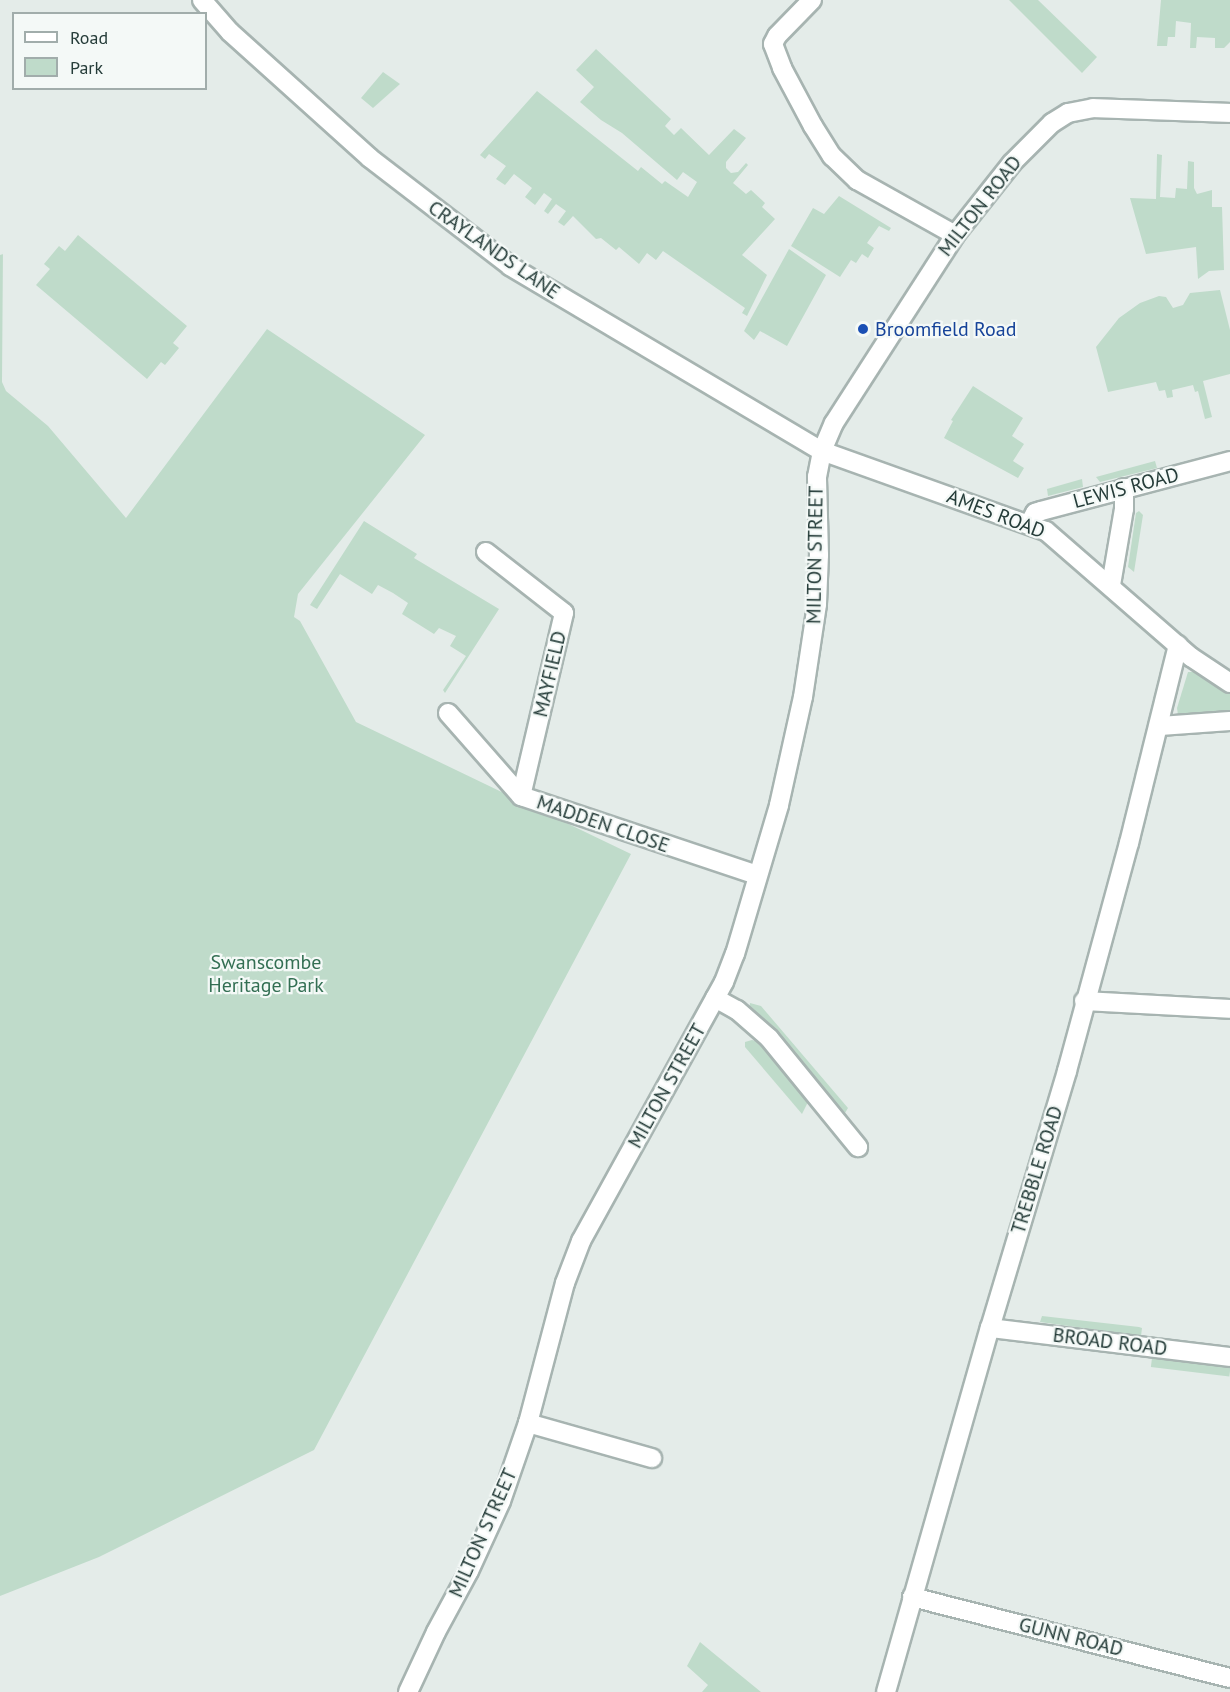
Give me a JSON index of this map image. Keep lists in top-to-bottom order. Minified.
{"streets":{"street":["MILTON ROAD","CRAYLANDS LANE","LEWIS ROAD","AMES ROAD","MILTON STREET","MAYFIELD","MADDEN CLOSE","TREBBLE ROAD","BROAD ROAD","GUNN ROAD"]},"crossings":[["MILTON ROAD","CRAYLANDS LANE"],["MILTON ROAD","AMES ROAD"],["MILTON ROAD","MILTON STREET"],["CRAYLANDS LANE","AMES ROAD"],["CRAYLANDS LANE","MILTON STREET"],["LEWIS ROAD","AMES ROAD"],["AMES ROAD","MILTON STREET"],["AMES ROAD","TREBBLE ROAD"],["MILTON STREET","MADDEN CLOSE"],["MAYFIELD","MADDEN CLOSE"],["TREBBLE ROAD","BROAD ROAD"],["TREBBLE ROAD","GUNN ROAD"]],"parks":["Swanscombe Heritage Park"],"places":["Broomfield Road"],"legend":["Road","Park"]}
